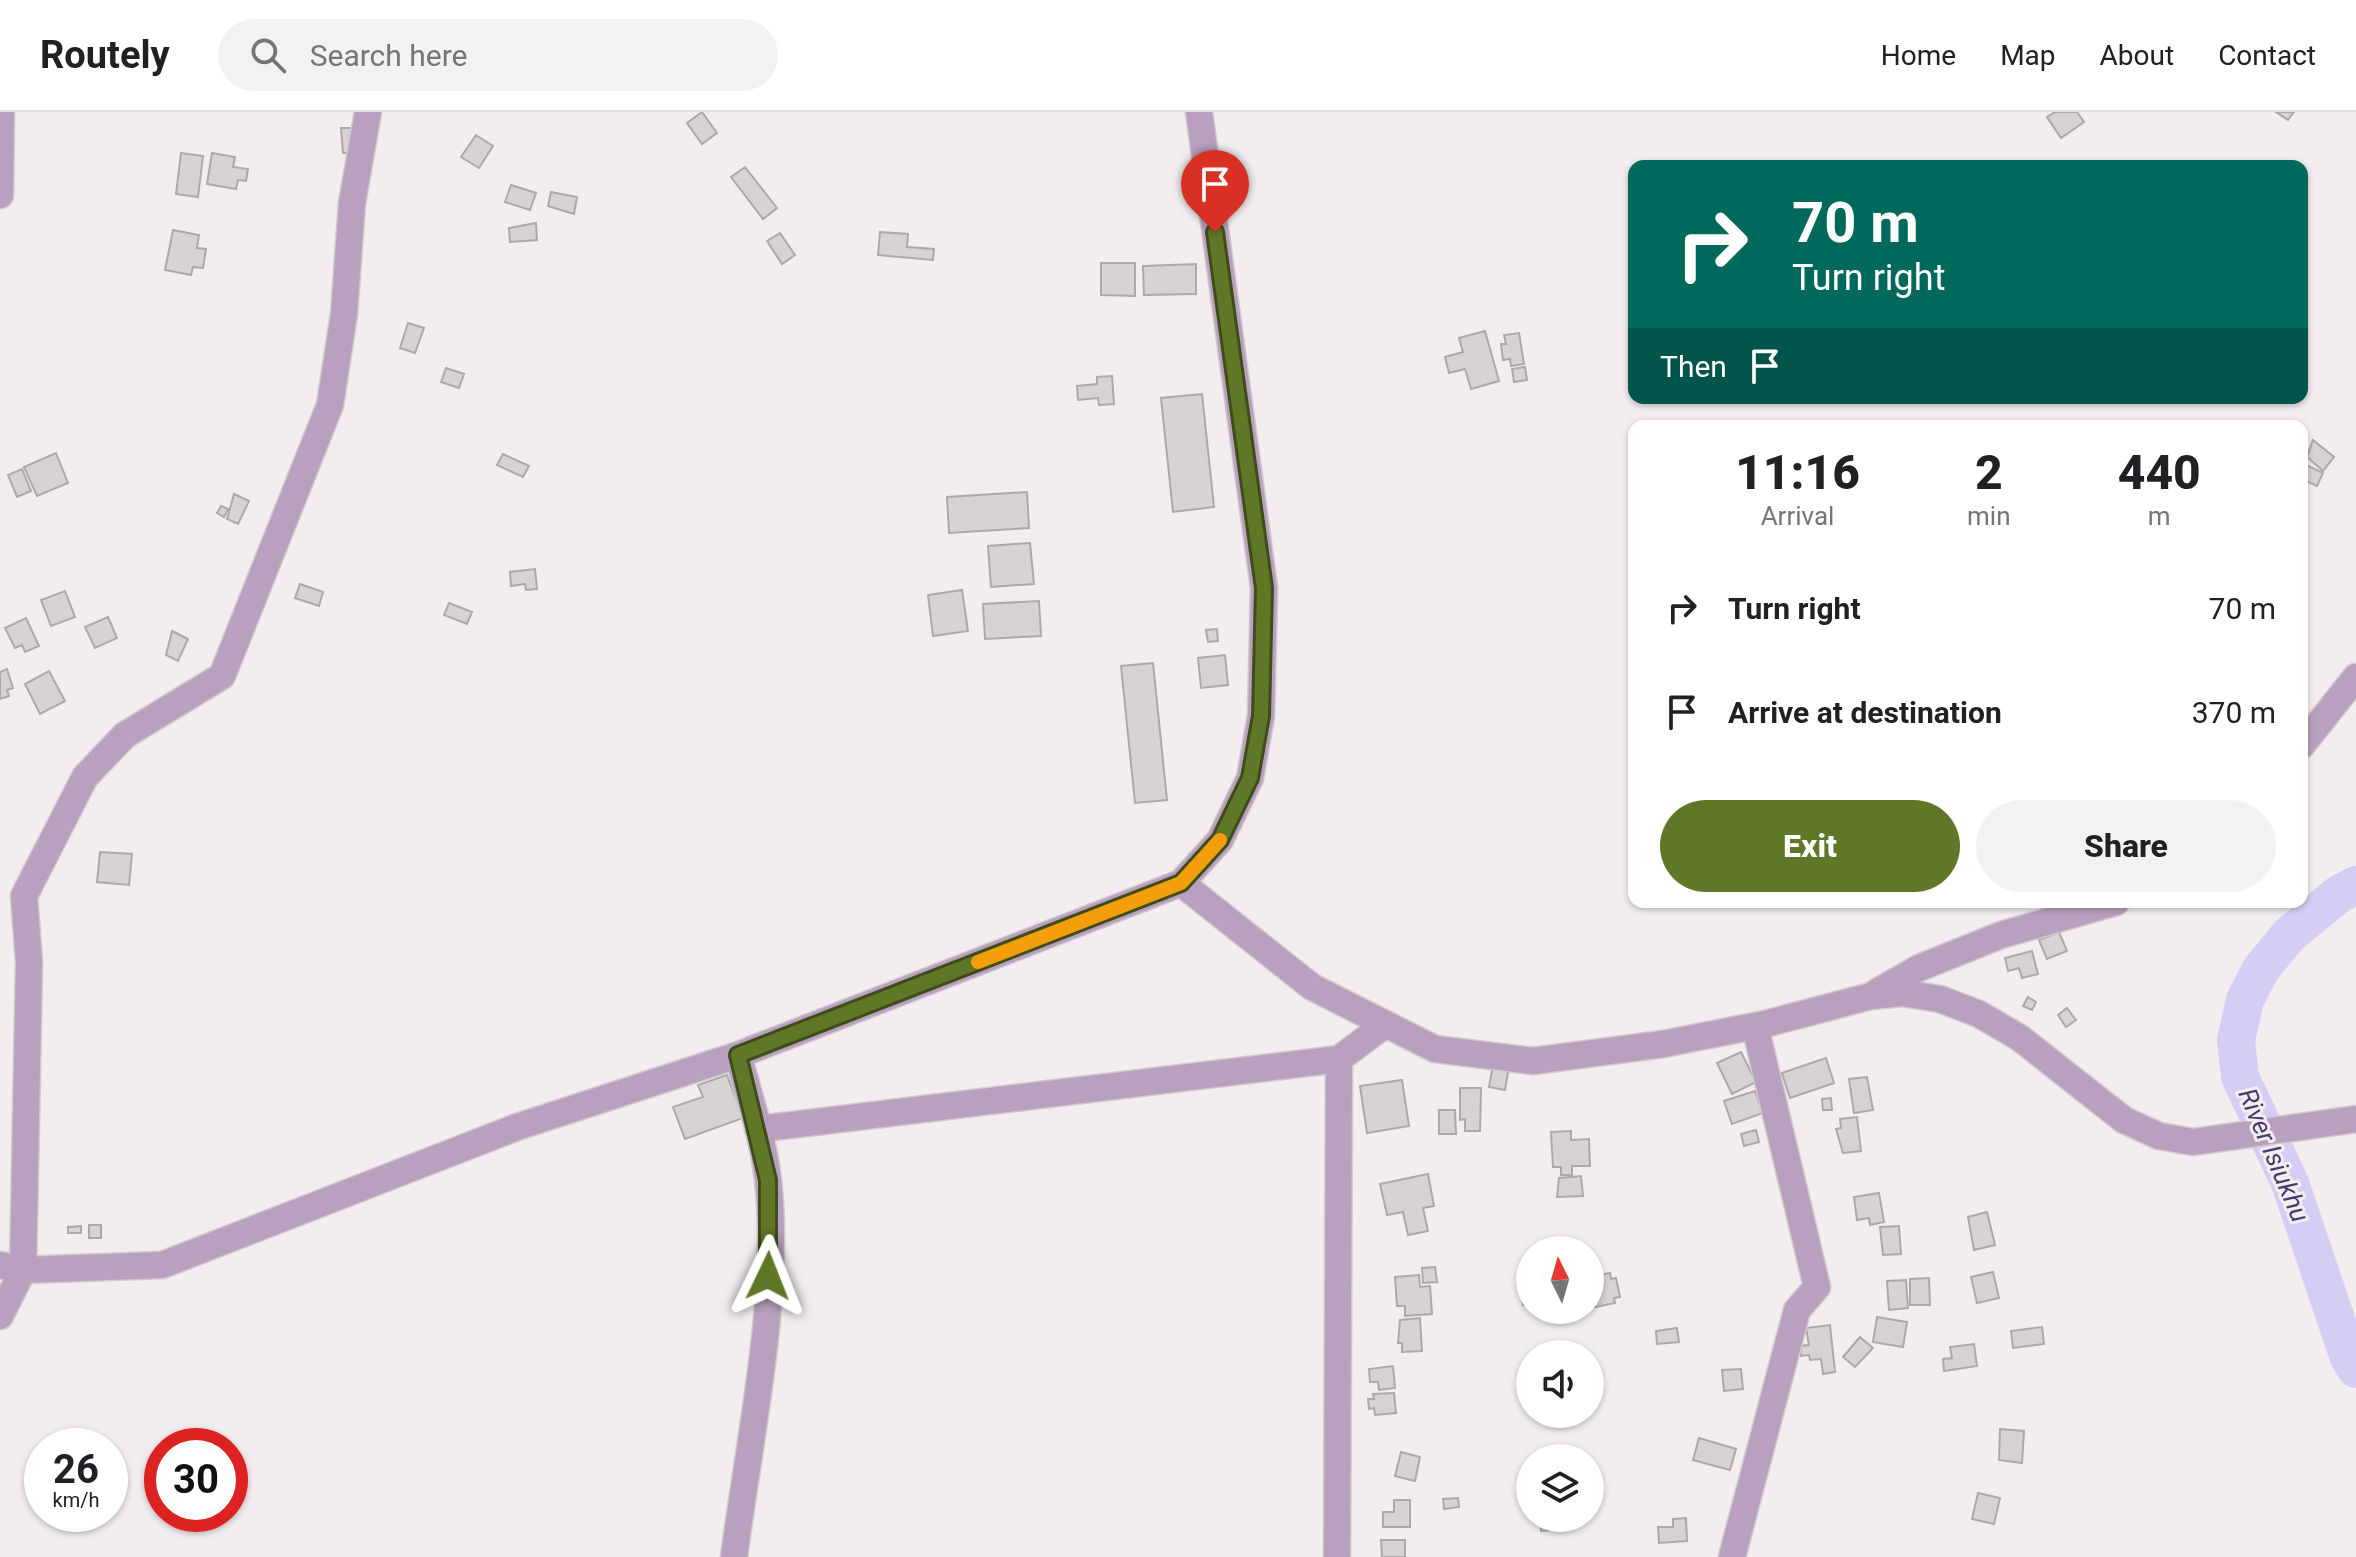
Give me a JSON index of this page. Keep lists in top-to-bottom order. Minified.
{"water":["River Isiukhu"],"north":"top","page":{"header":"Routely","search":"Search here","nav":["Home","Map","About","Contact"],"turn":["70 m","Turn right"],"then":"Then","eta":["11:16","Arrival","2","min","440","m"],"list":[{"name":"Turn right","value":"70 m"},{"name":"Arrive at destination","value":"370 m"}],"buttons":["Exit","Share"],"speed":"26 km/h","limit":"30"}}
